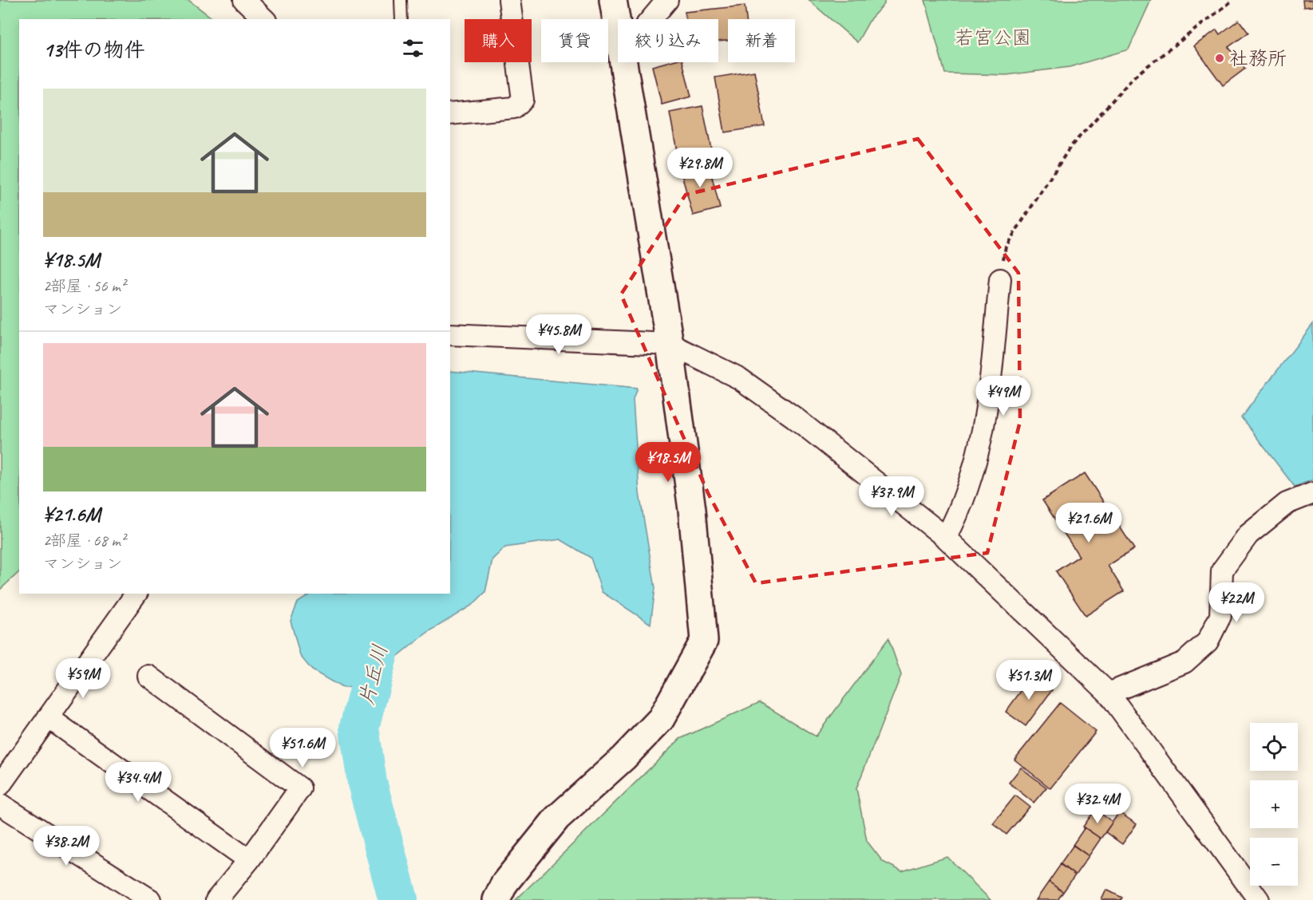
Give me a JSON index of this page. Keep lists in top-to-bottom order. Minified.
{"water":["片丘川"],"parks":["若宮公園"],"places":["社務所"],"page":{"chip":["購入","賃貸","絞り込み","新着"],"heading":"13件の物件","list":[{"name":"¥18.5M","note":"2部屋 · 56 m² · マンション"},{"name":"¥21.6M","note":"2部屋 · 68 m² · マンション"}],"price":["¥29.8M","¥45.8M","¥49M","¥18.5M","¥37.9M","¥21.6M","¥22M","¥59M","¥51.3M","¥51.6M","¥34.4M","¥32.4M","¥38.2M"],"map_buttons":["+","−"]}}
